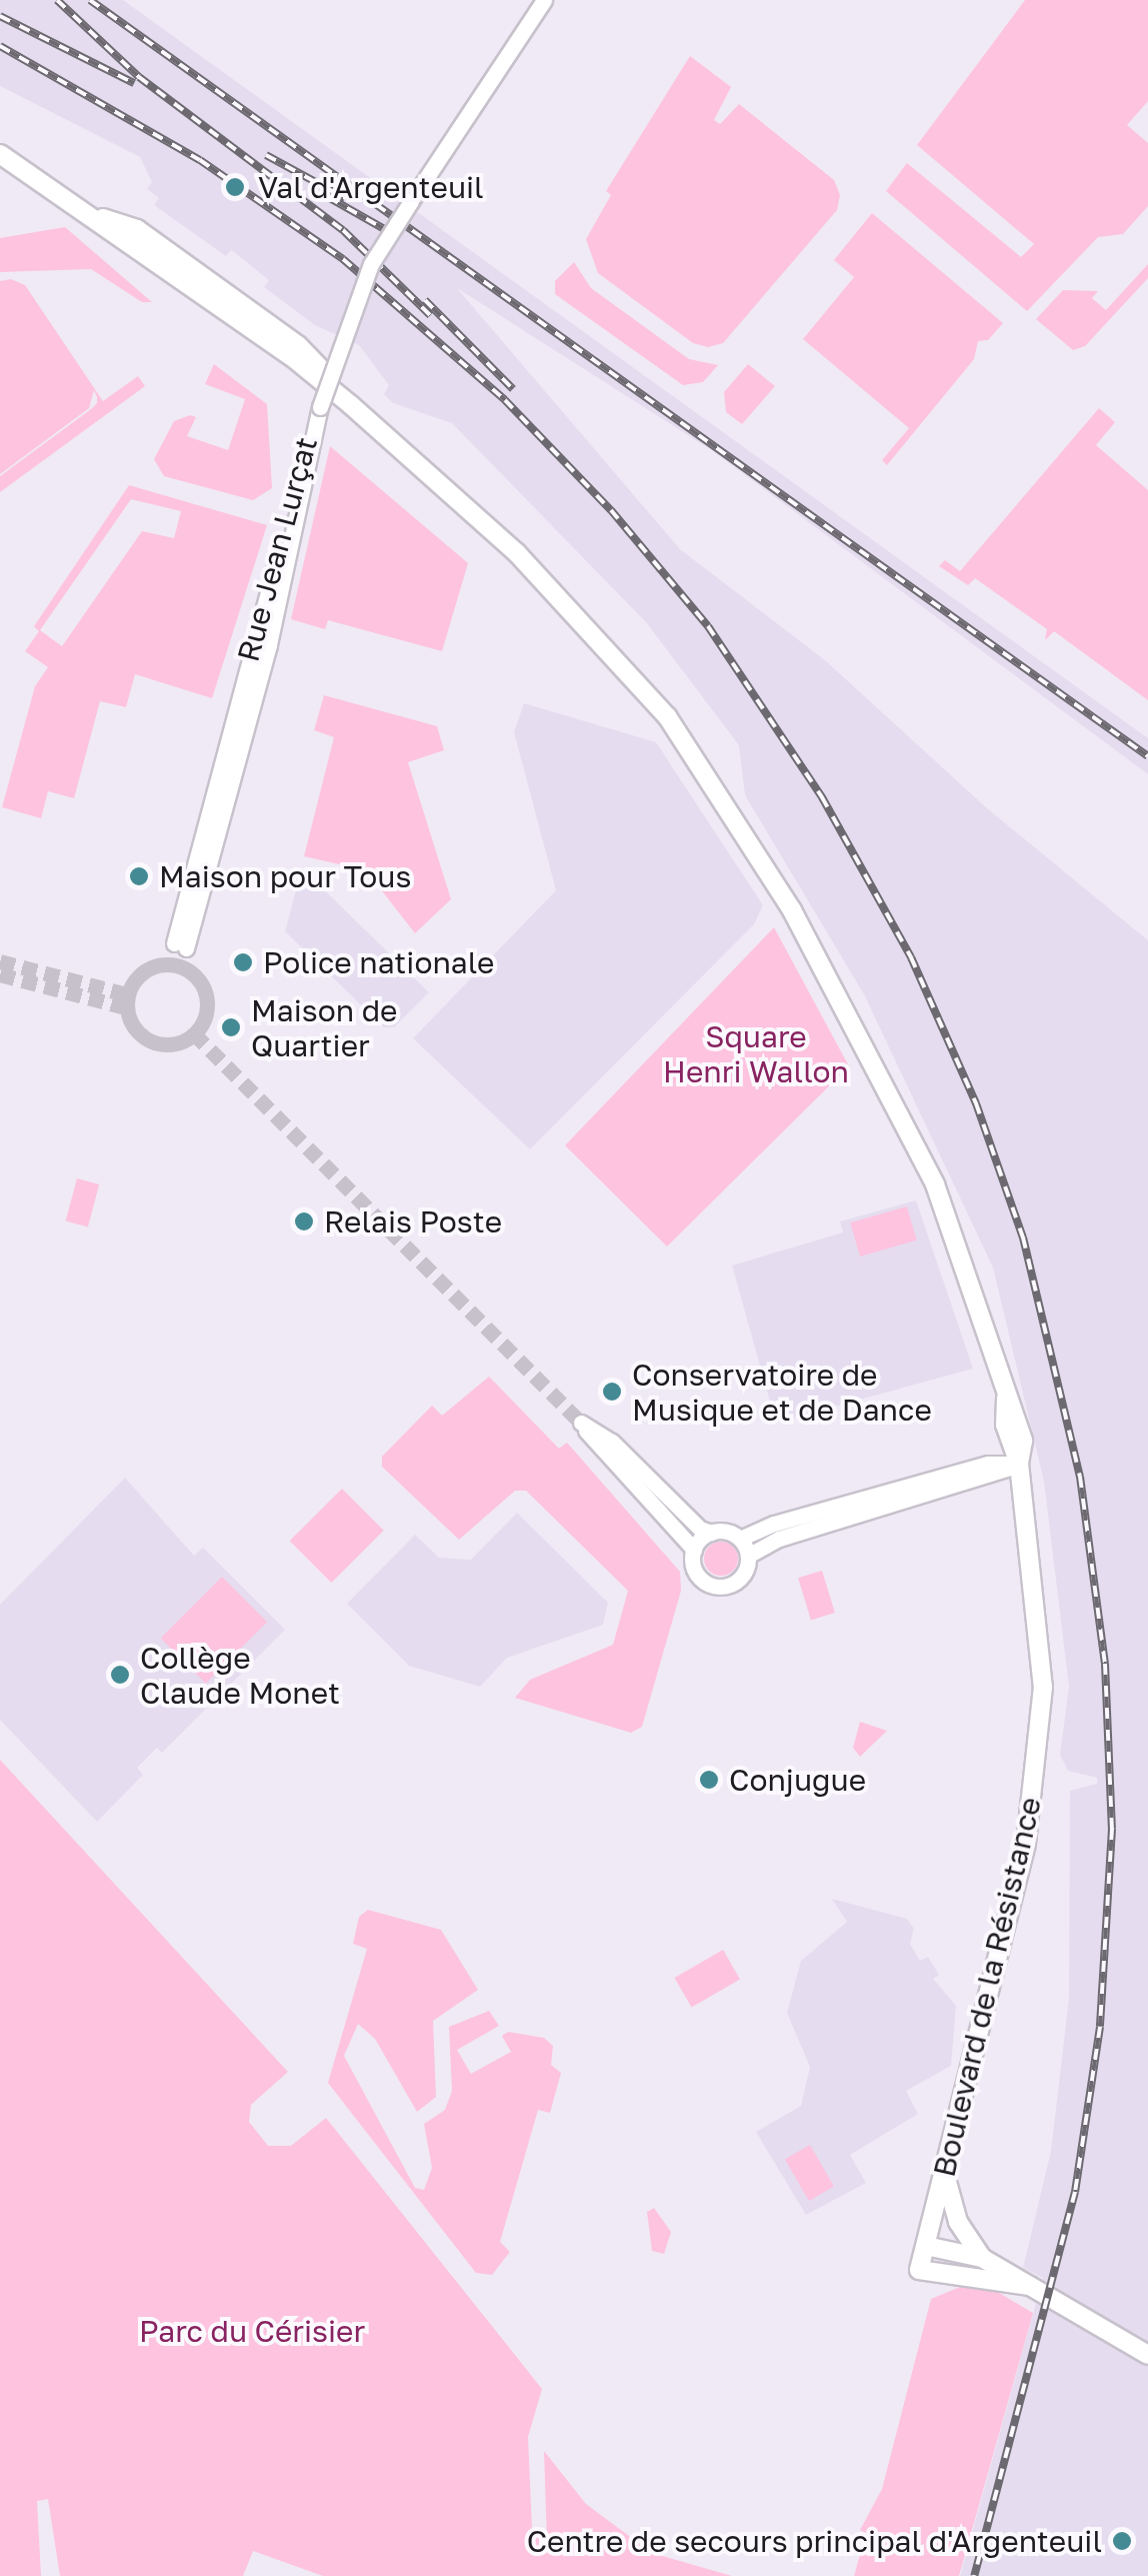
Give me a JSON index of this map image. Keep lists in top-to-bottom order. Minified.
{"streets":{"main road":["Boulevard de la Résistance"],"street":["Rue Jean Lurçat"]},"parks":["Square Henri Wallon","Parc du Cérisier"],"places":["Val d'Argenteuil","Maison pour Tous","Police nationale","Maison de Quartier","Relais Poste","Conservatoire de Musique et de Dance","Collège Claude Monet","Conjugue","Centre de secours principal d'Argenteuil"]}
